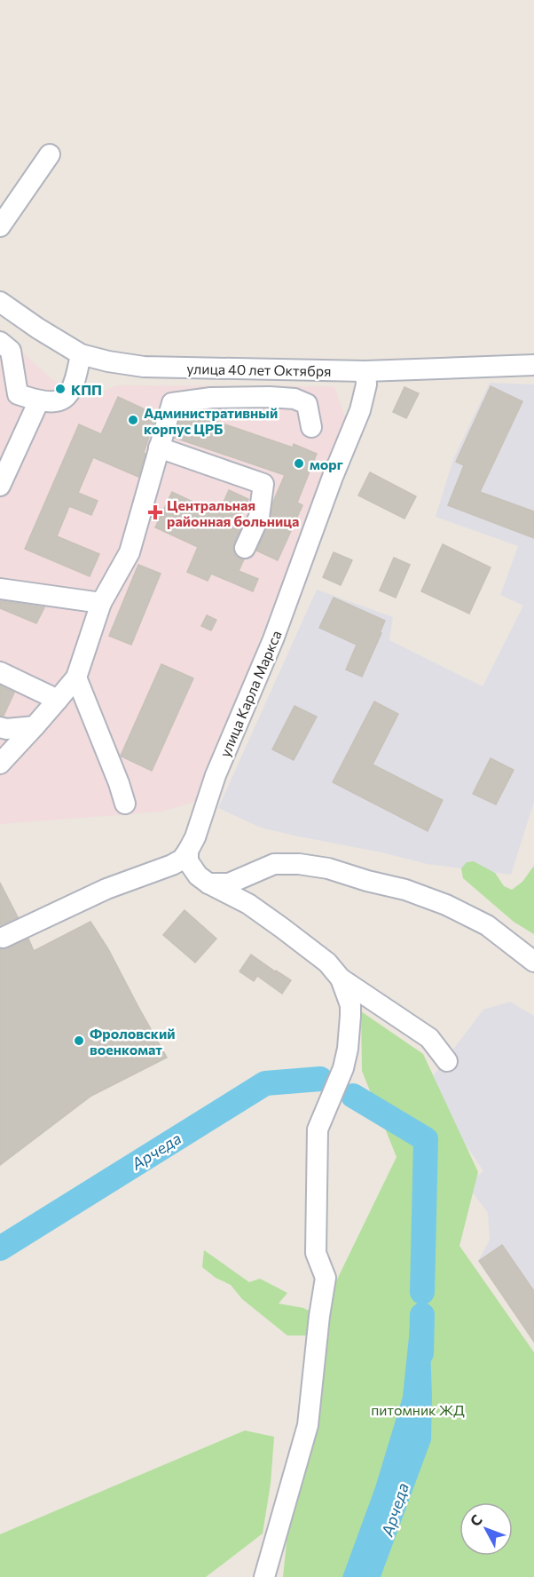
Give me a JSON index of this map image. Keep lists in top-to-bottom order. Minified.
{"streets":{"street":["улица 40 лет Октября","улица Карла Маркса"]},"crossings":[["улица 40 лет Октября","улица Карла Маркса"]],"water":["Арчеда"],"parks":["питомник ЖД"],"places":{"other":["КПП","Административный корпус ЦРБ","морг","Фроловский военкомат"],"health":["Центральная районная больница"]},"north":"top left"}
